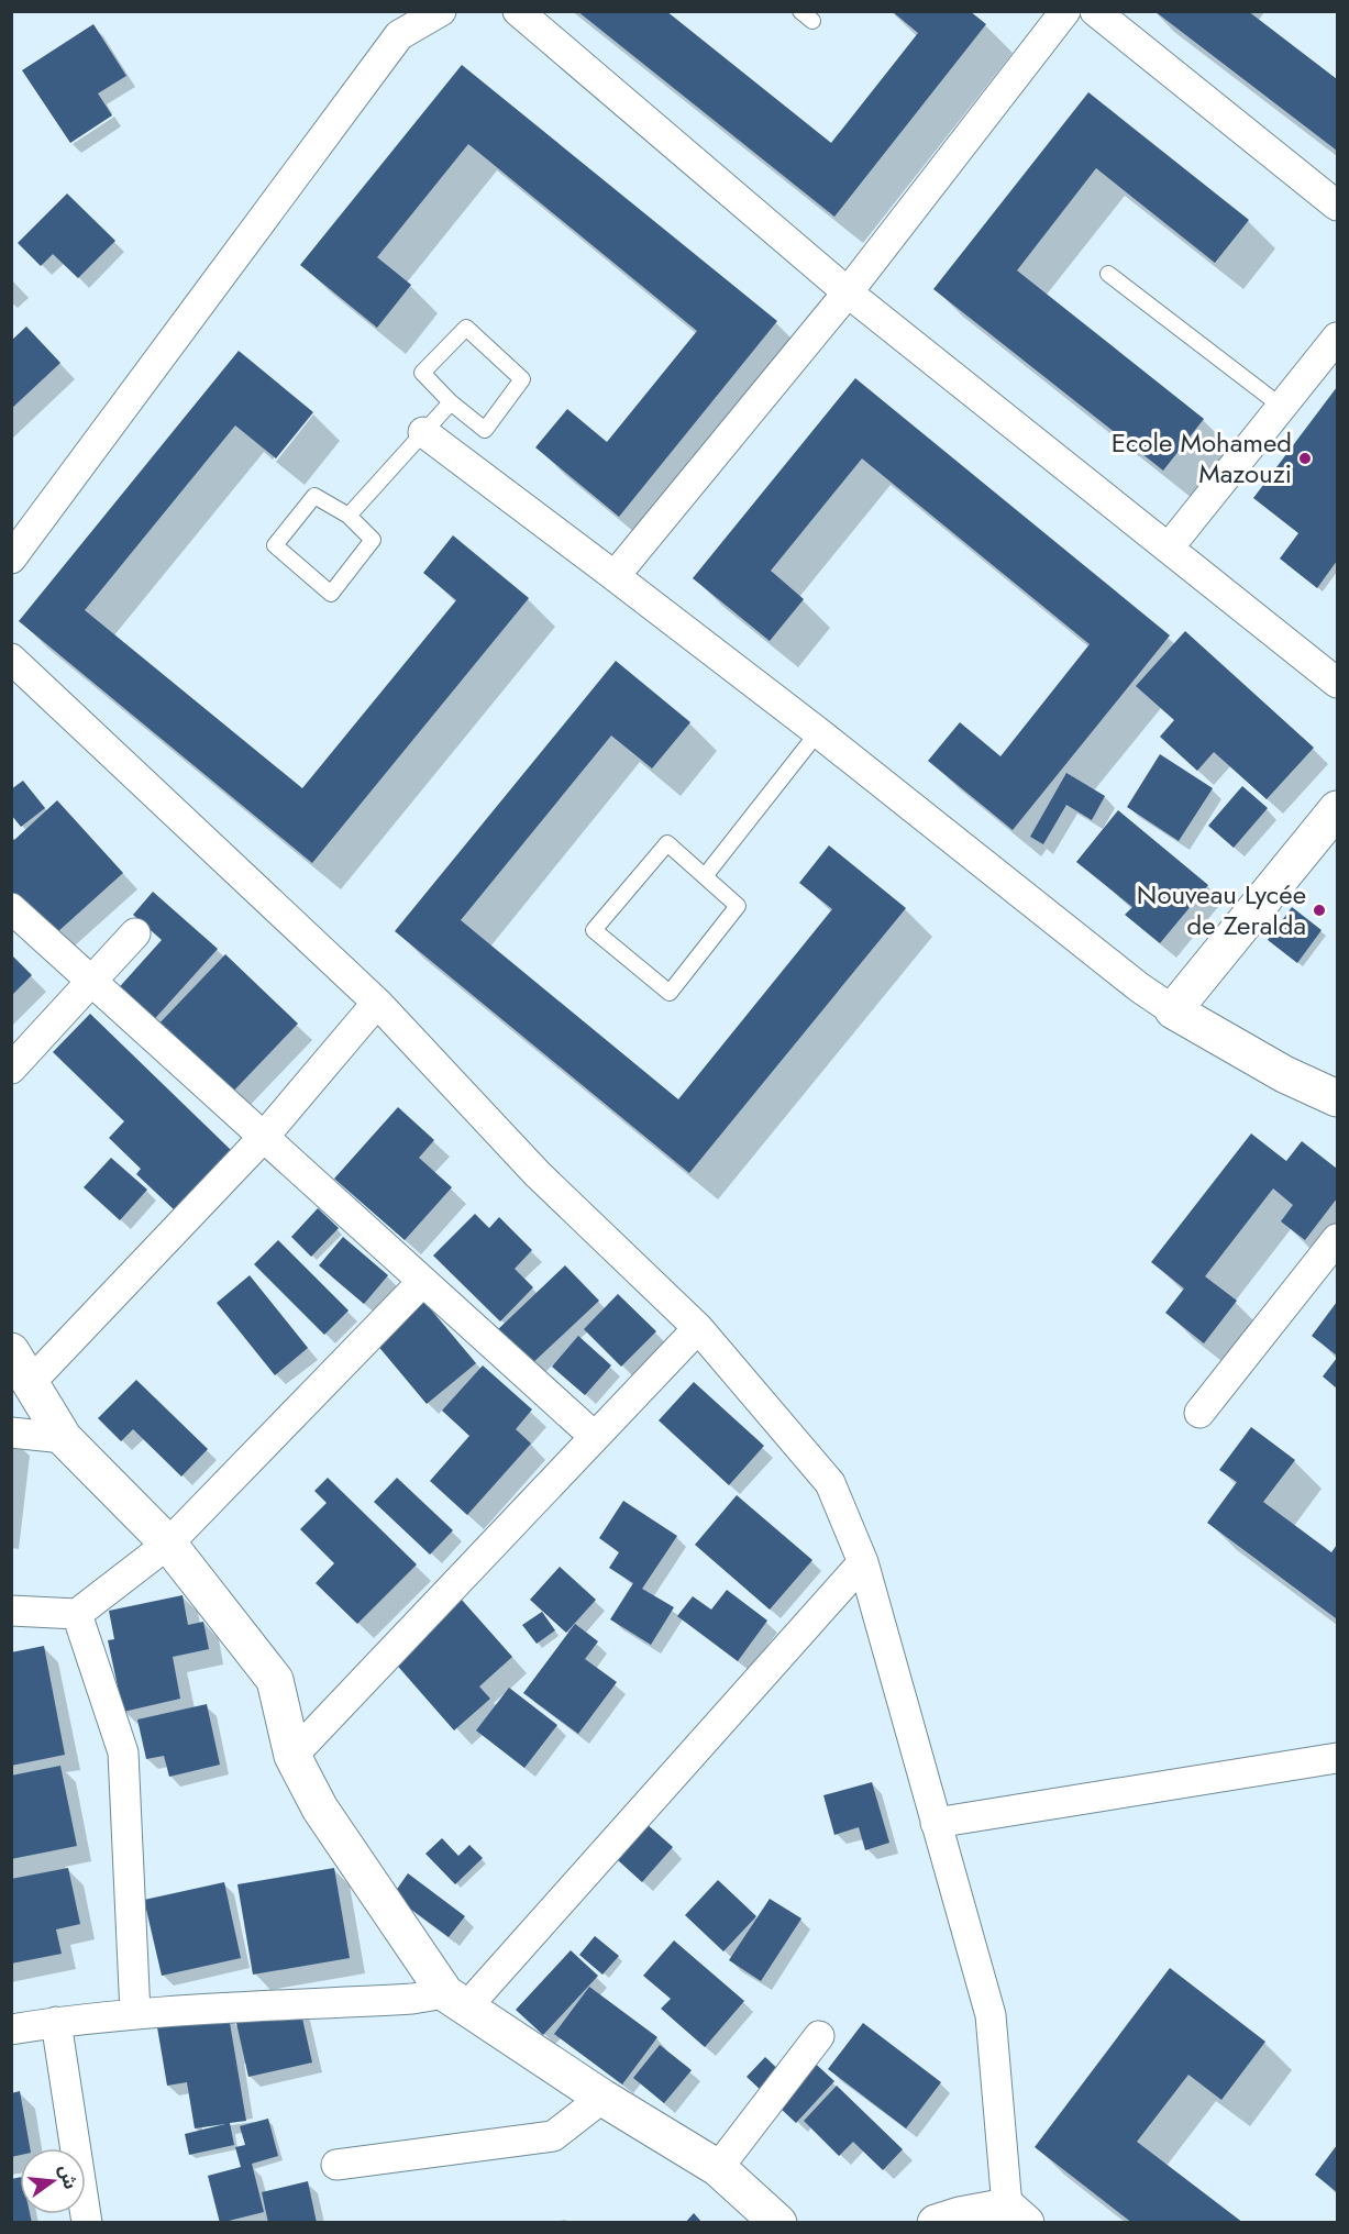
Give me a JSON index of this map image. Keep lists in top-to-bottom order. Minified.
{"places":["Ecole Mohamed Mazouzi","Nouveau Lycée de Zeralda"],"north":"right"}
